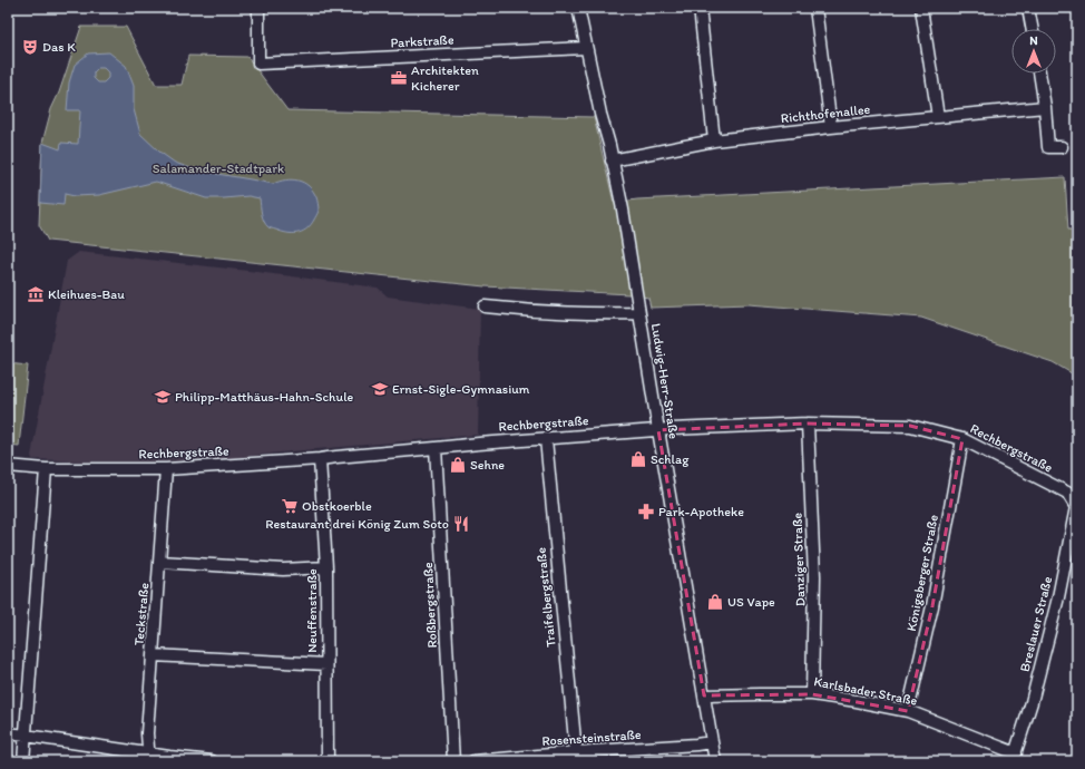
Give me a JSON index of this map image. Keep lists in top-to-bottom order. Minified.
{"streets":{"street":["Parkstraße","Richthofenallee","Ludwig-Herr-Straße","Rechbergstraße","Danziger Straße","Königsberger Straße","Traifelbergstraße","Roßbergstraße","Neuffenstraße","Teckstraße","Breslauer Straße","Karlsbader Straße","Rosensteinstraße"]},"crossings":[["Parkstraße","Ludwig-Herr-Straße"],["Richthofenallee","Ludwig-Herr-Straße"],["Ludwig-Herr-Straße","Rechbergstraße"],["Ludwig-Herr-Straße","Karlsbader Straße"],["Ludwig-Herr-Straße","Rosensteinstraße"],["Rechbergstraße","Danziger Straße"],["Rechbergstraße","Königsberger Straße"],["Rechbergstraße","Traifelbergstraße"],["Rechbergstraße","Roßbergstraße"],["Rechbergstraße","Neuffenstraße"],["Rechbergstraße","Teckstraße"],["Rechbergstraße","Breslauer Straße"],["Danziger Straße","Karlsbader Straße"],["Königsberger Straße","Karlsbader Straße"],["Traifelbergstraße","Rosensteinstraße"],["Breslauer Straße","Karlsbader Straße"]],"parks":["Salamander-Stadtpark"],"places":{"theatre":["Das K"],"office":["Architekten Kicherer"],"museum":["Kleihues-Bau"],"school or university":["Ernst-Sigle-Gymnasium","Philipp-Matthäus-Hahn-Schule"],"shop":["Schlag","Sehne","US Vape"],"supermarket":["Obstkoerble"],"pharmacy":["Park-Apotheke"],"restaurant":["Restaurant drei König Zum Soto"]},"north":"top"}
